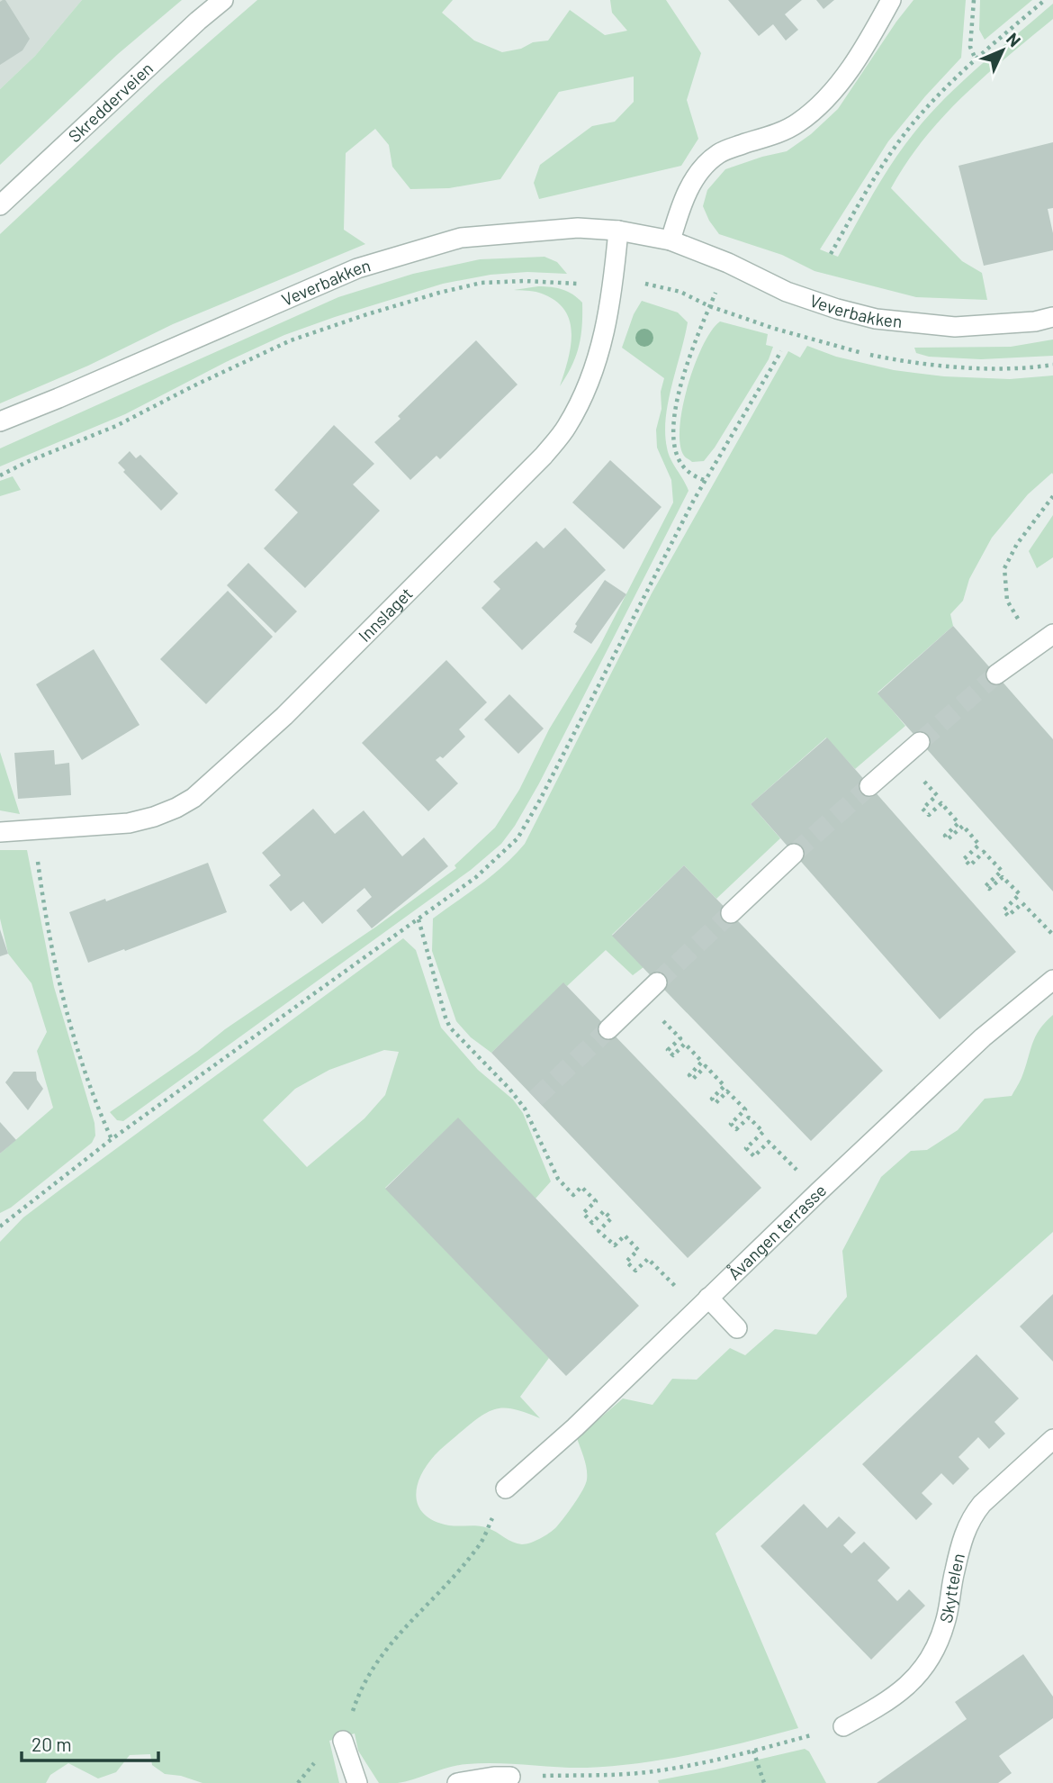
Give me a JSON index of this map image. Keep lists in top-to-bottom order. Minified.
{"streets":{"street":["Skredderveien","Veverbakken","Innslaget","Åvangen terrasse","Skyttelen"]},"crossings":[["Veverbakken","Innslaget"]],"scale_bar":"20 m","north":"top right"}
